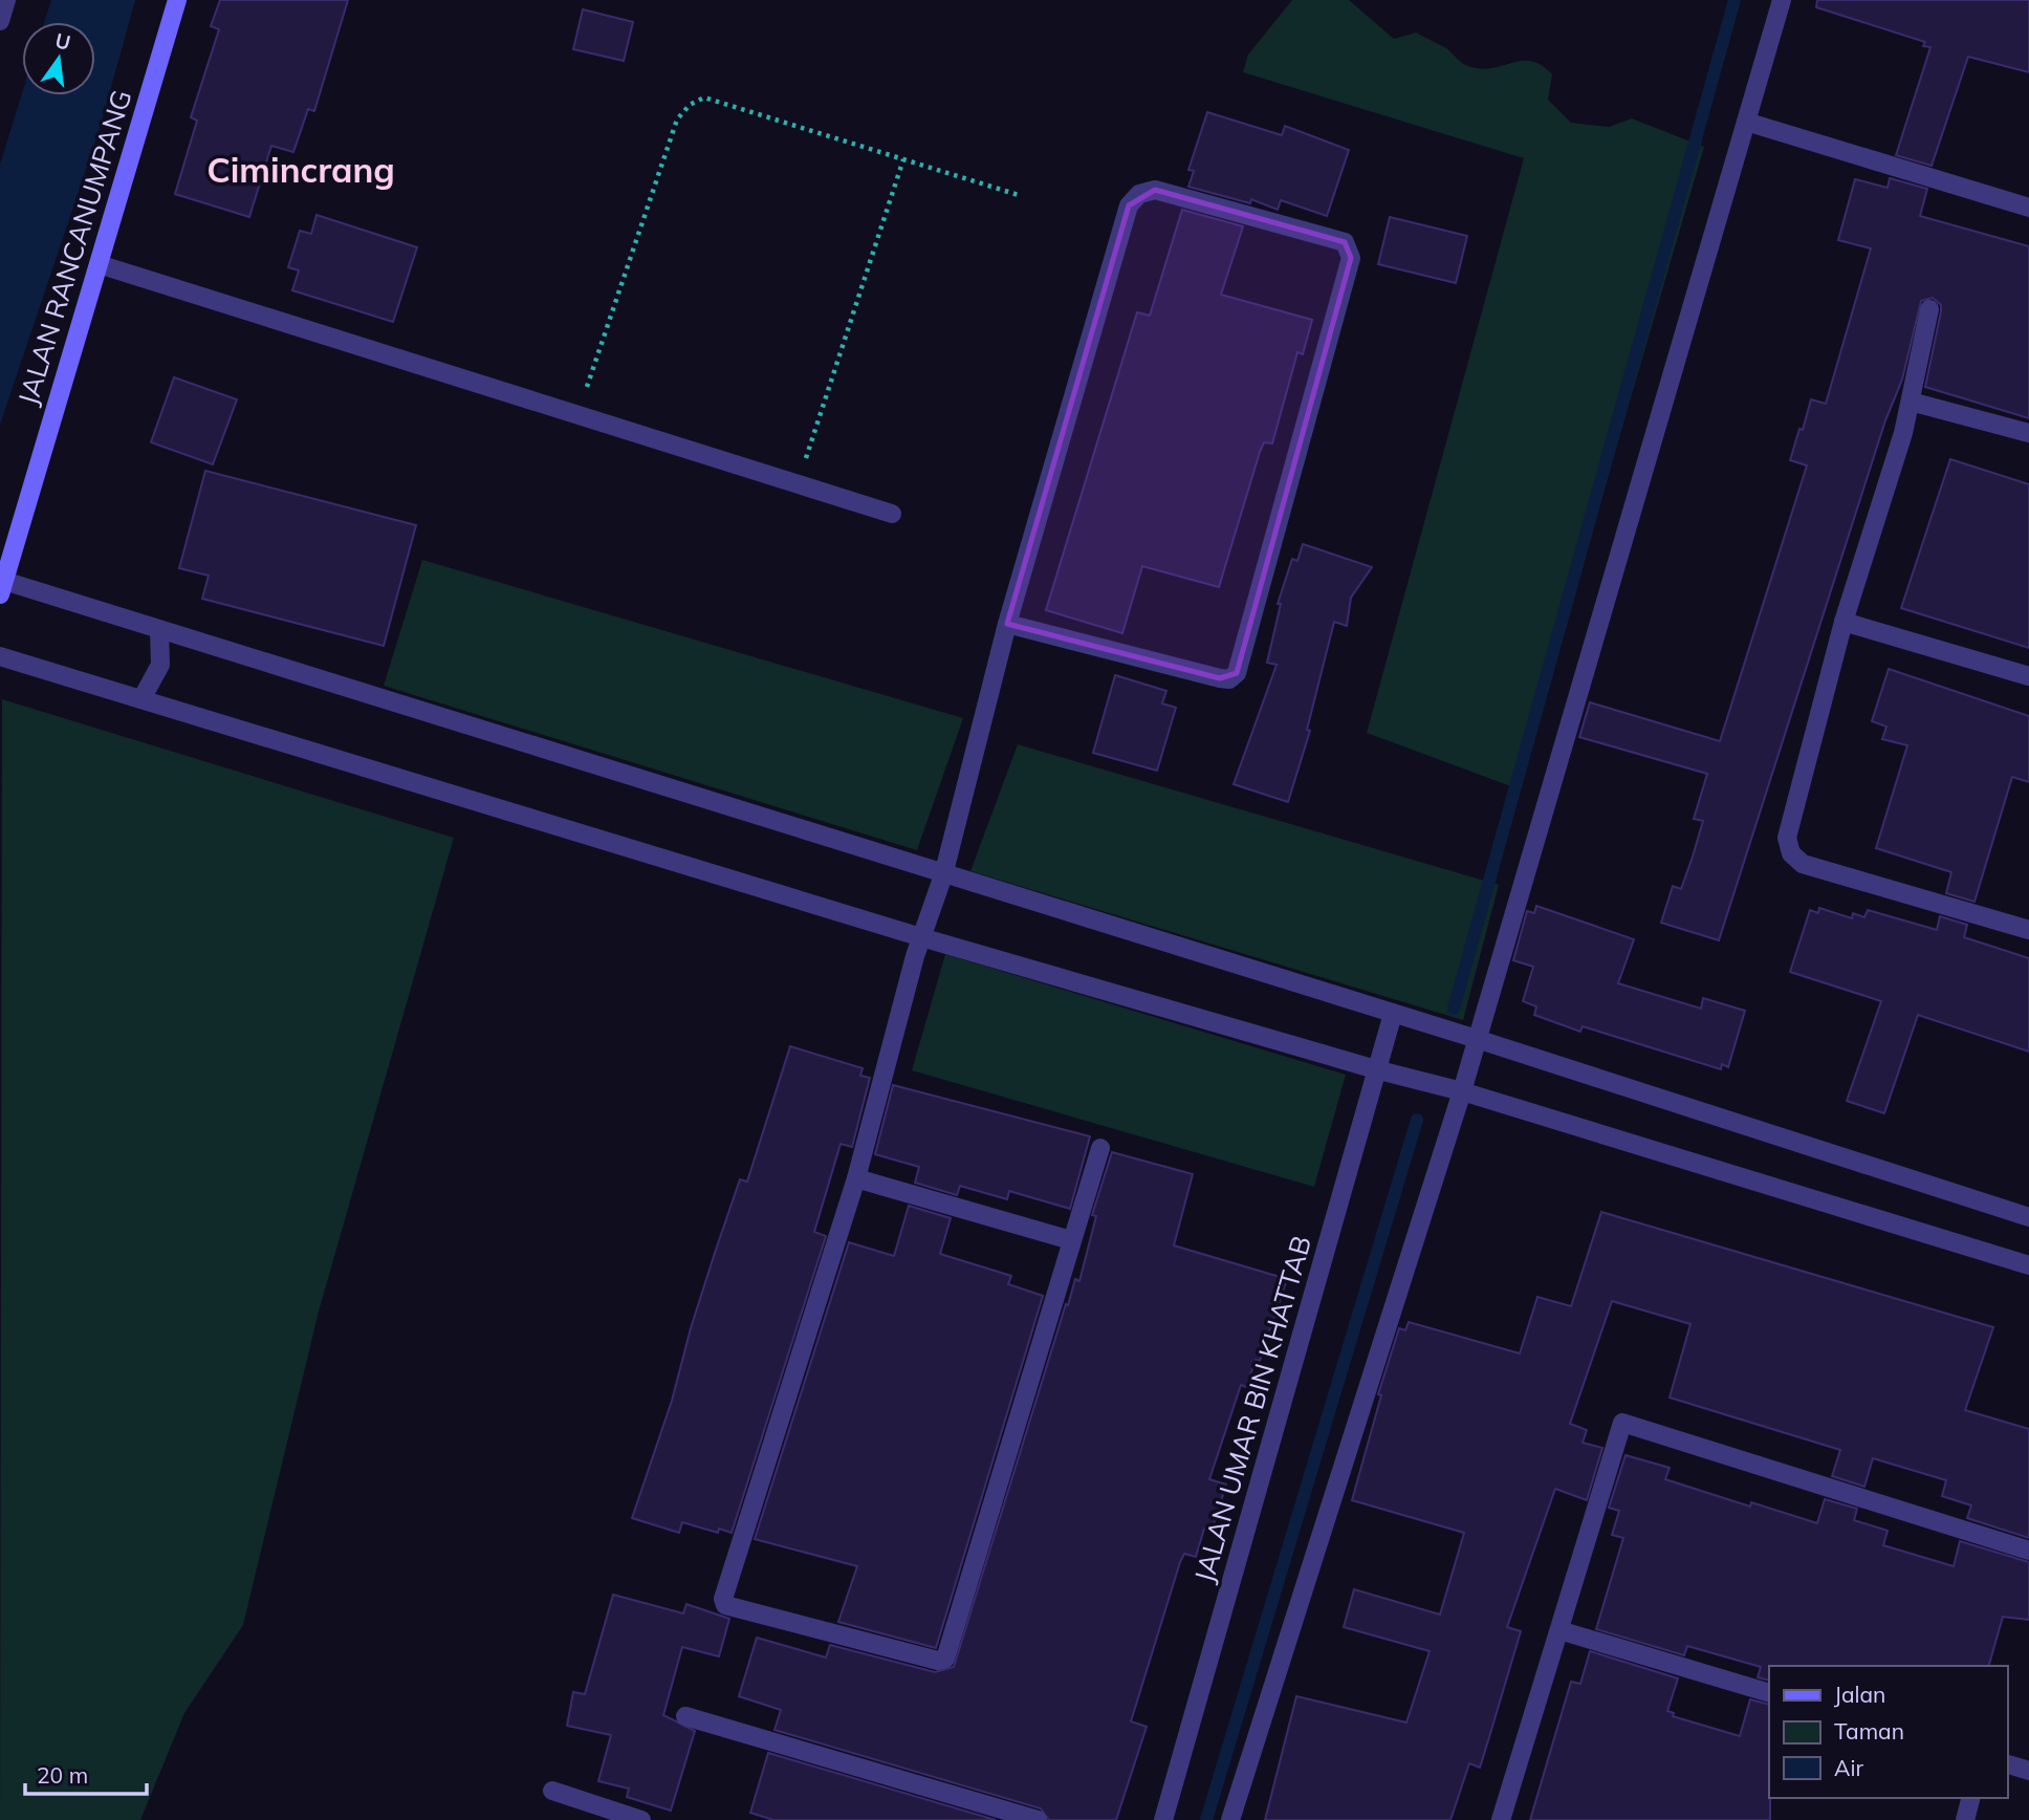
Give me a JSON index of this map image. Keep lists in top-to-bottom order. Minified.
{"streets":{"main road":["JALAN RANCANUMPANG"],"street":["JALAN UMAR BIN KHATTAB"]},"districts":["Cimincrang"],"legend":["Jalan","Taman","Air"],"scale_bar":"20 m","north":"top"}
